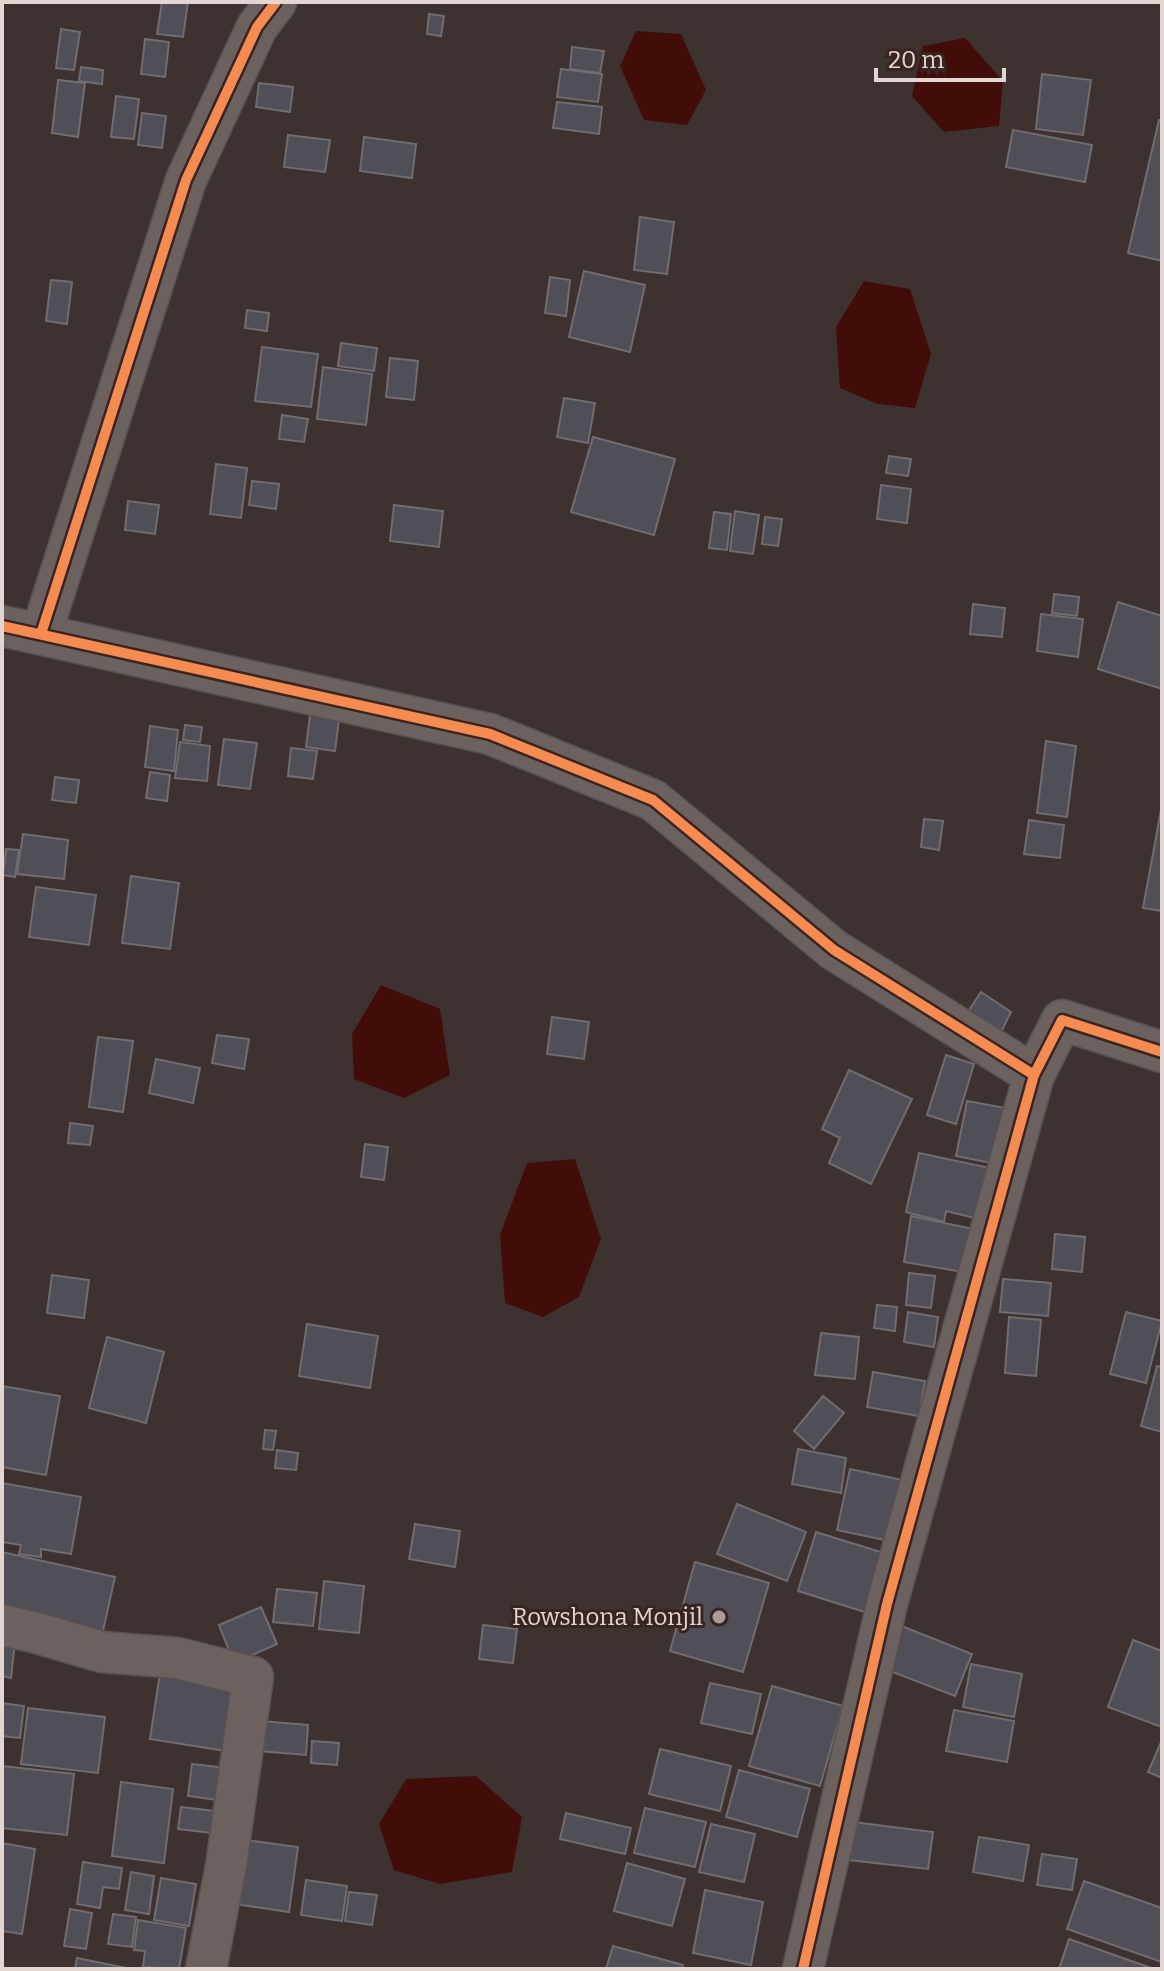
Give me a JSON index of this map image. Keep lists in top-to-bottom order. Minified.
{"places":["Rowshona Monjil"],"scale_bar":"20 m"}
